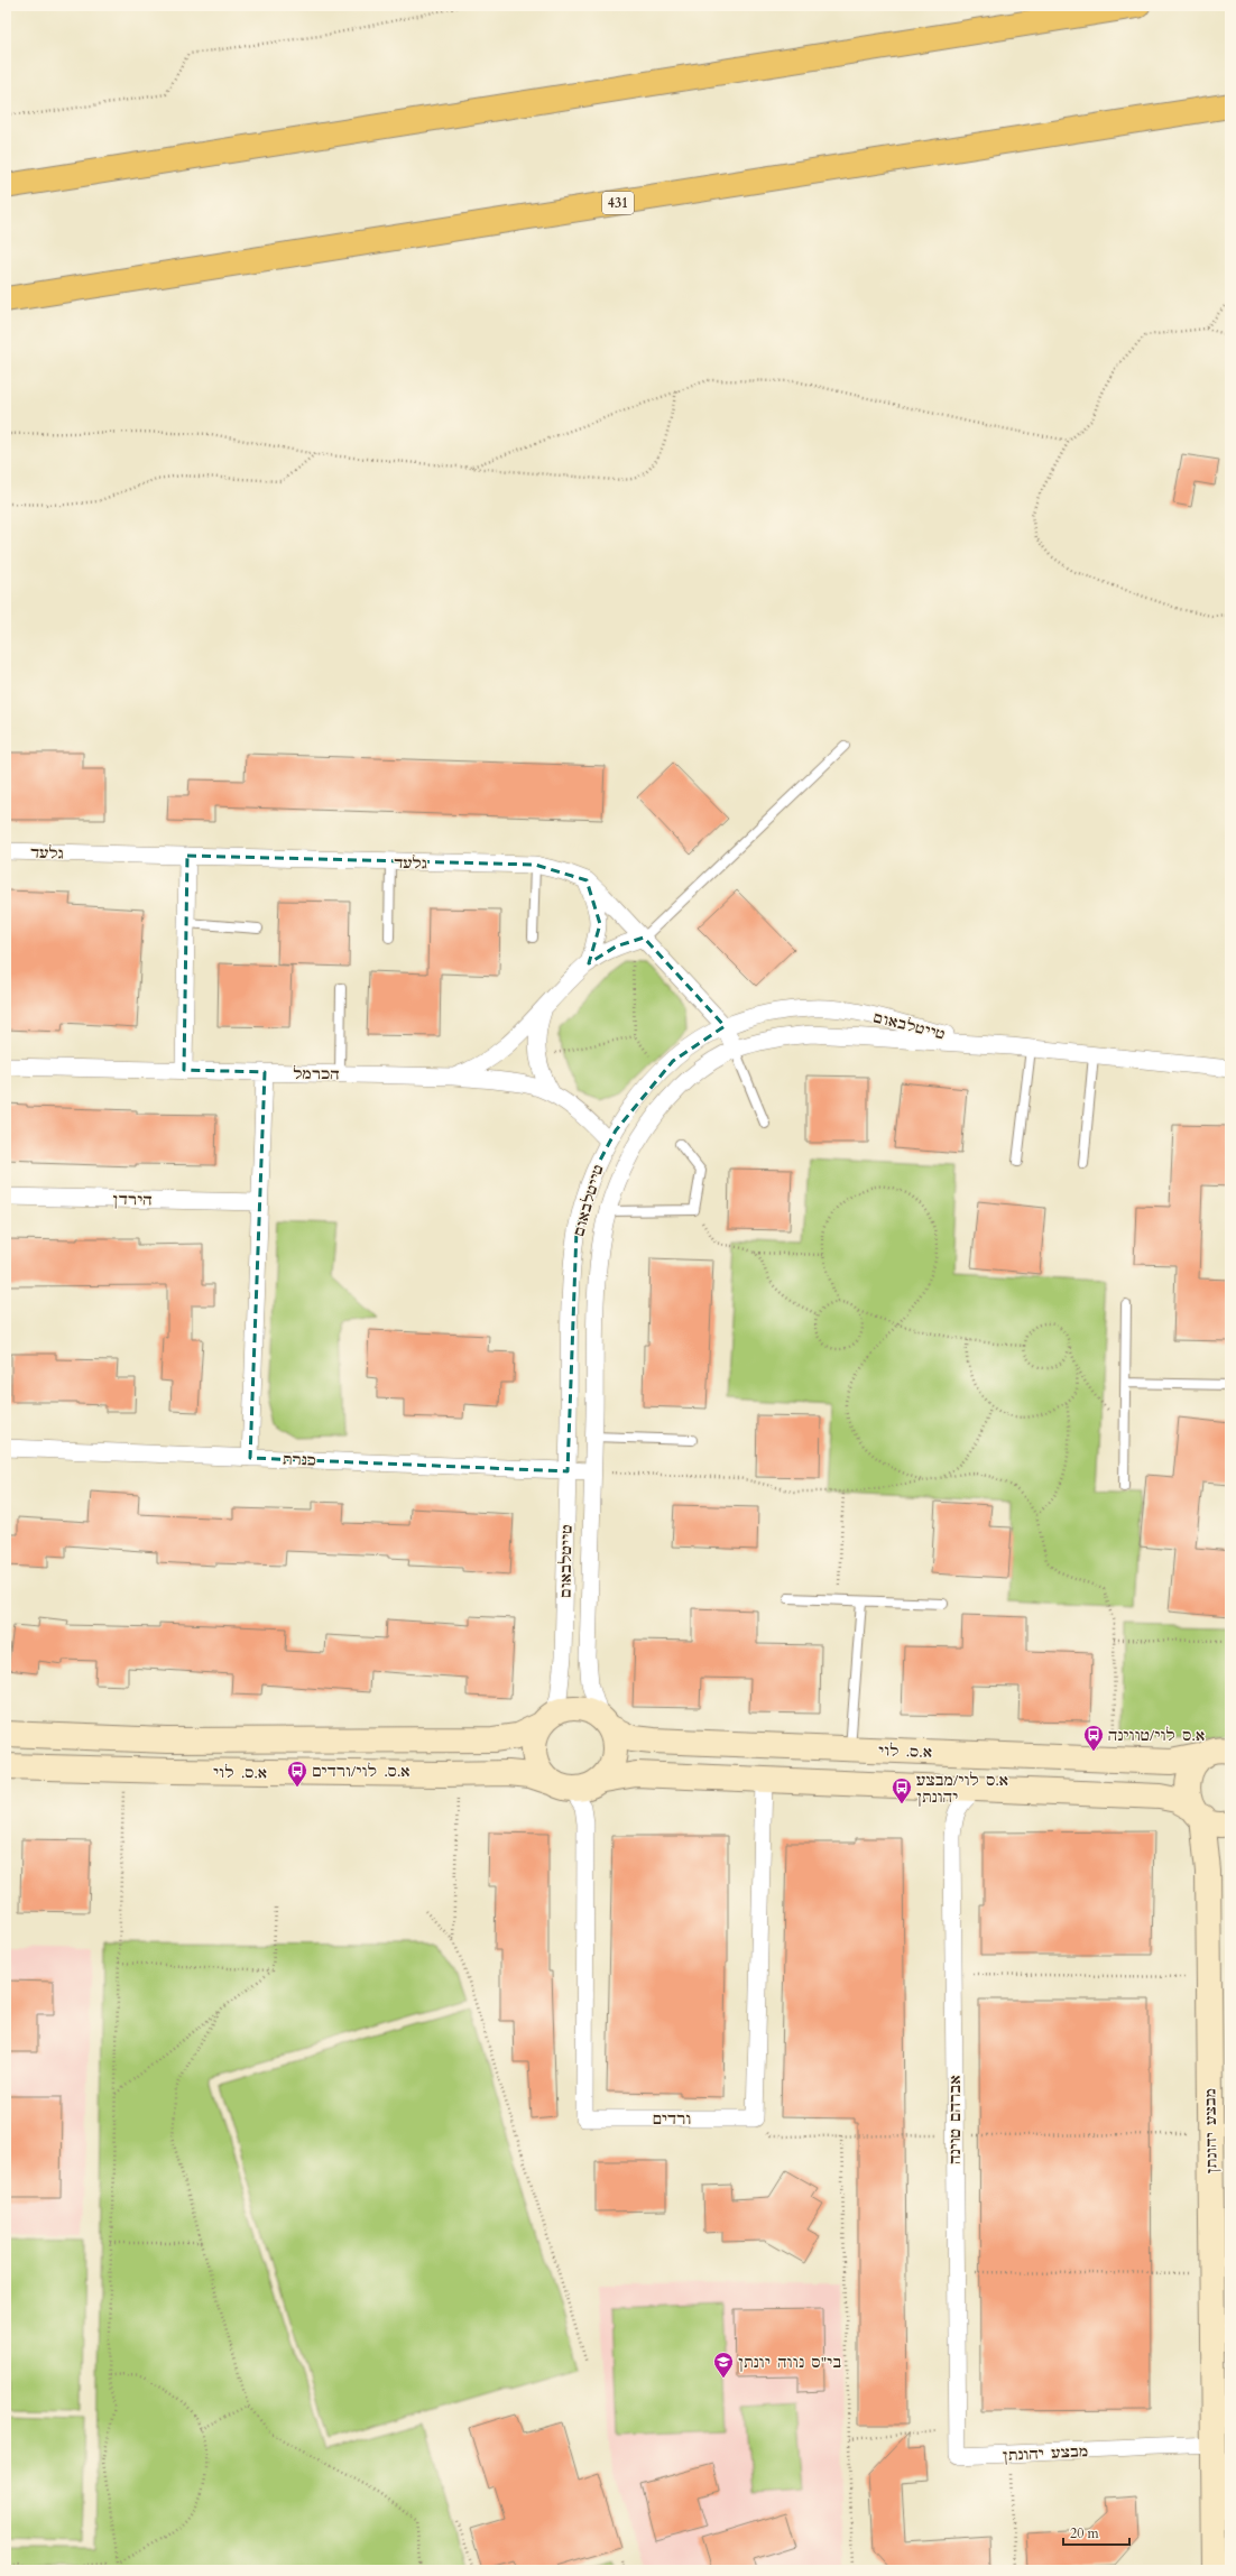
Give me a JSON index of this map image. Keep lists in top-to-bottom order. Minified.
{"streets":{"highway":["431"],"main road":["א.ס. לוי","מבצע יהונתן"],"street":["גלעד","טייטלבאום","הכרמל","הירדן","כנרת","ורדים","אברהם טוינה"]},"crossings":[["גלעד","טייטלבאום"],["טייטלבאום","הכרמל"],["טייטלבאום","כנרת"],["טייטלבאום","א.ס. לוי"],["טייטלבאום","ורדים"],["א.ס. לוי","ורדים"],["א.ס. לוי","מבצע יהונתן"],["אברהם טוינה","מבצע יהונתן"]],"places":{"bus stop":["א.ס לוי/טווינה","א.ס. לוי/ורדים","א.ס לוי/מבצע יהונתן"],"school or university":["בי\"ס נווה יונתן"]},"scale_bar":"20 m"}
